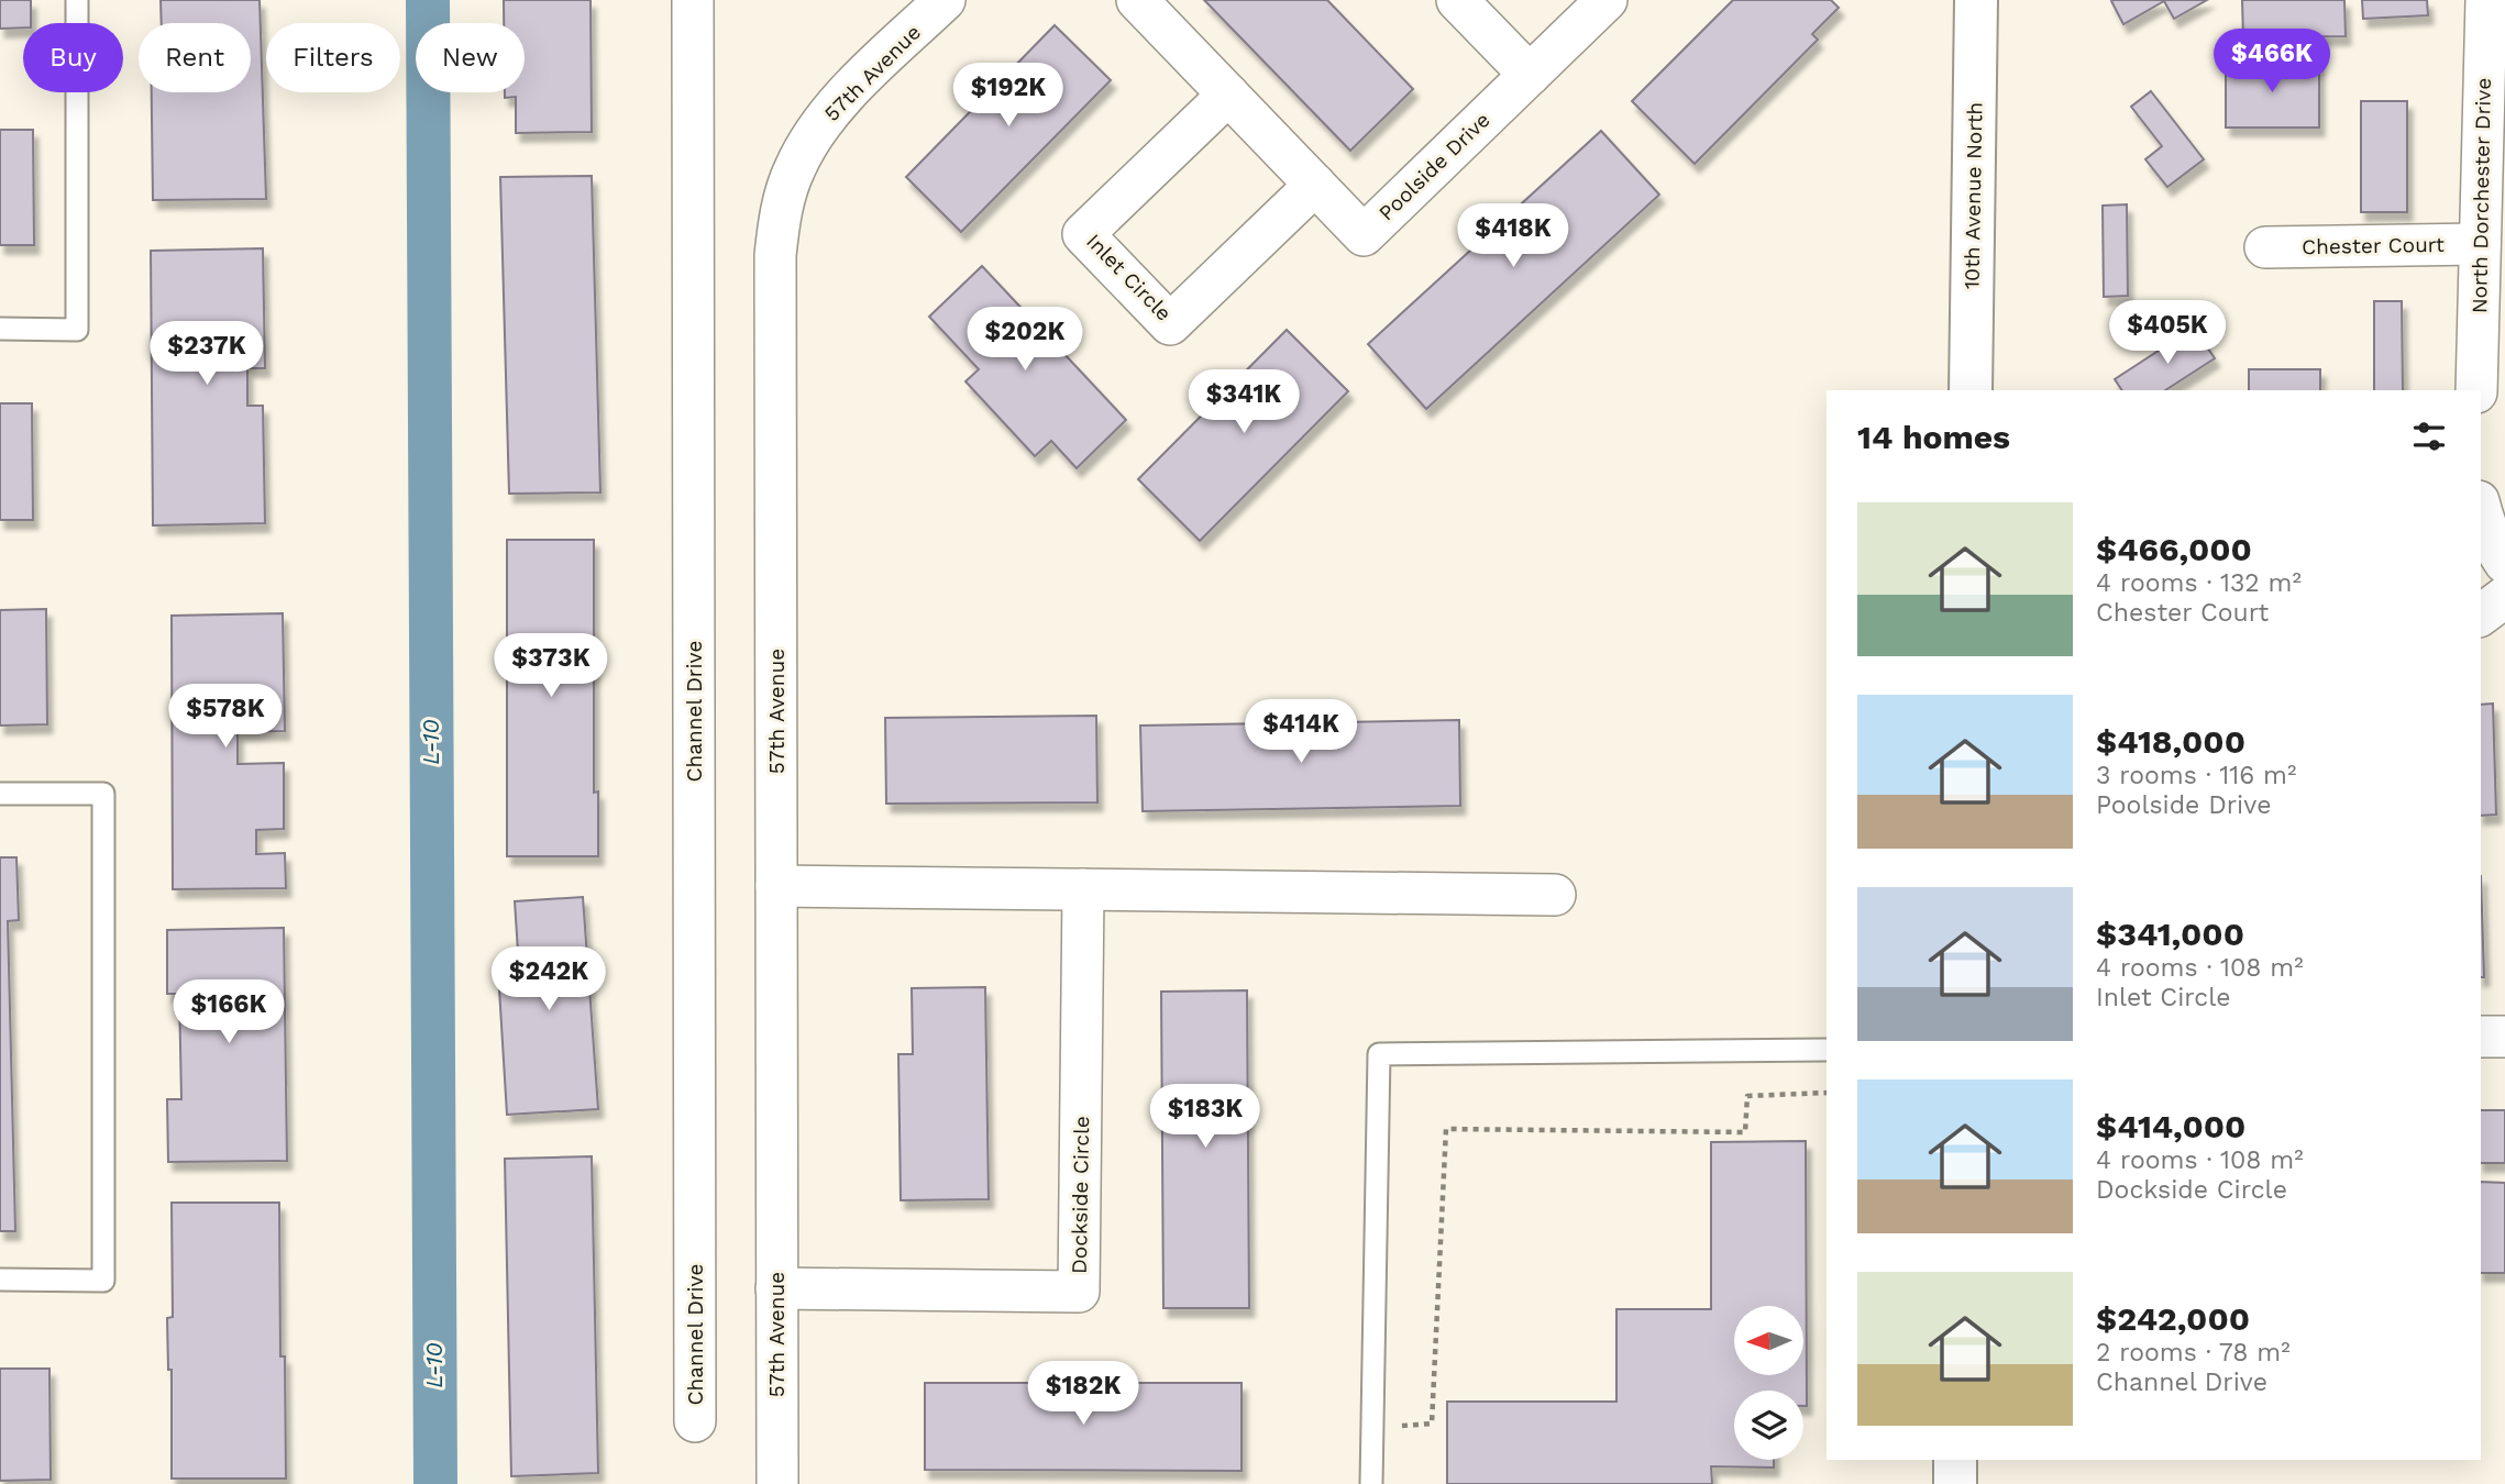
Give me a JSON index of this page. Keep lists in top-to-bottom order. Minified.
{"streets":{"street":["57th Avenue","Poolside Drive","10th Avenue North","North Dorchester Drive","Chester Court","Inlet Circle","Channel Drive","Dockside Circle"]},"crossings":[["57th Avenue","Dockside Circle"],["Poolside Drive","Inlet Circle"],["North Dorchester Drive","Chester Court"]],"water":["L-10"],"north":"left","page":{"chip":["Buy","Rent","Filters","New"],"price":["$466K","$192K","$418K","$405K","$202K","$237K","$341K","$373K","$578K","$414K","$242K","$166K","$183K","$182K"],"heading":"14 homes","list":[{"name":"$466,000","note":"4 rooms · 132 m² · Chester Court"},{"name":"$418,000","note":"3 rooms · 116 m² · Poolside Drive"},{"name":"$341,000","note":"4 rooms · 108 m² · Inlet Circle"},{"name":"$414,000","note":"4 rooms · 108 m² · Dockside Circle"},{"name":"$242,000","note":"2 rooms · 78 m² · Channel Drive"}]}}
